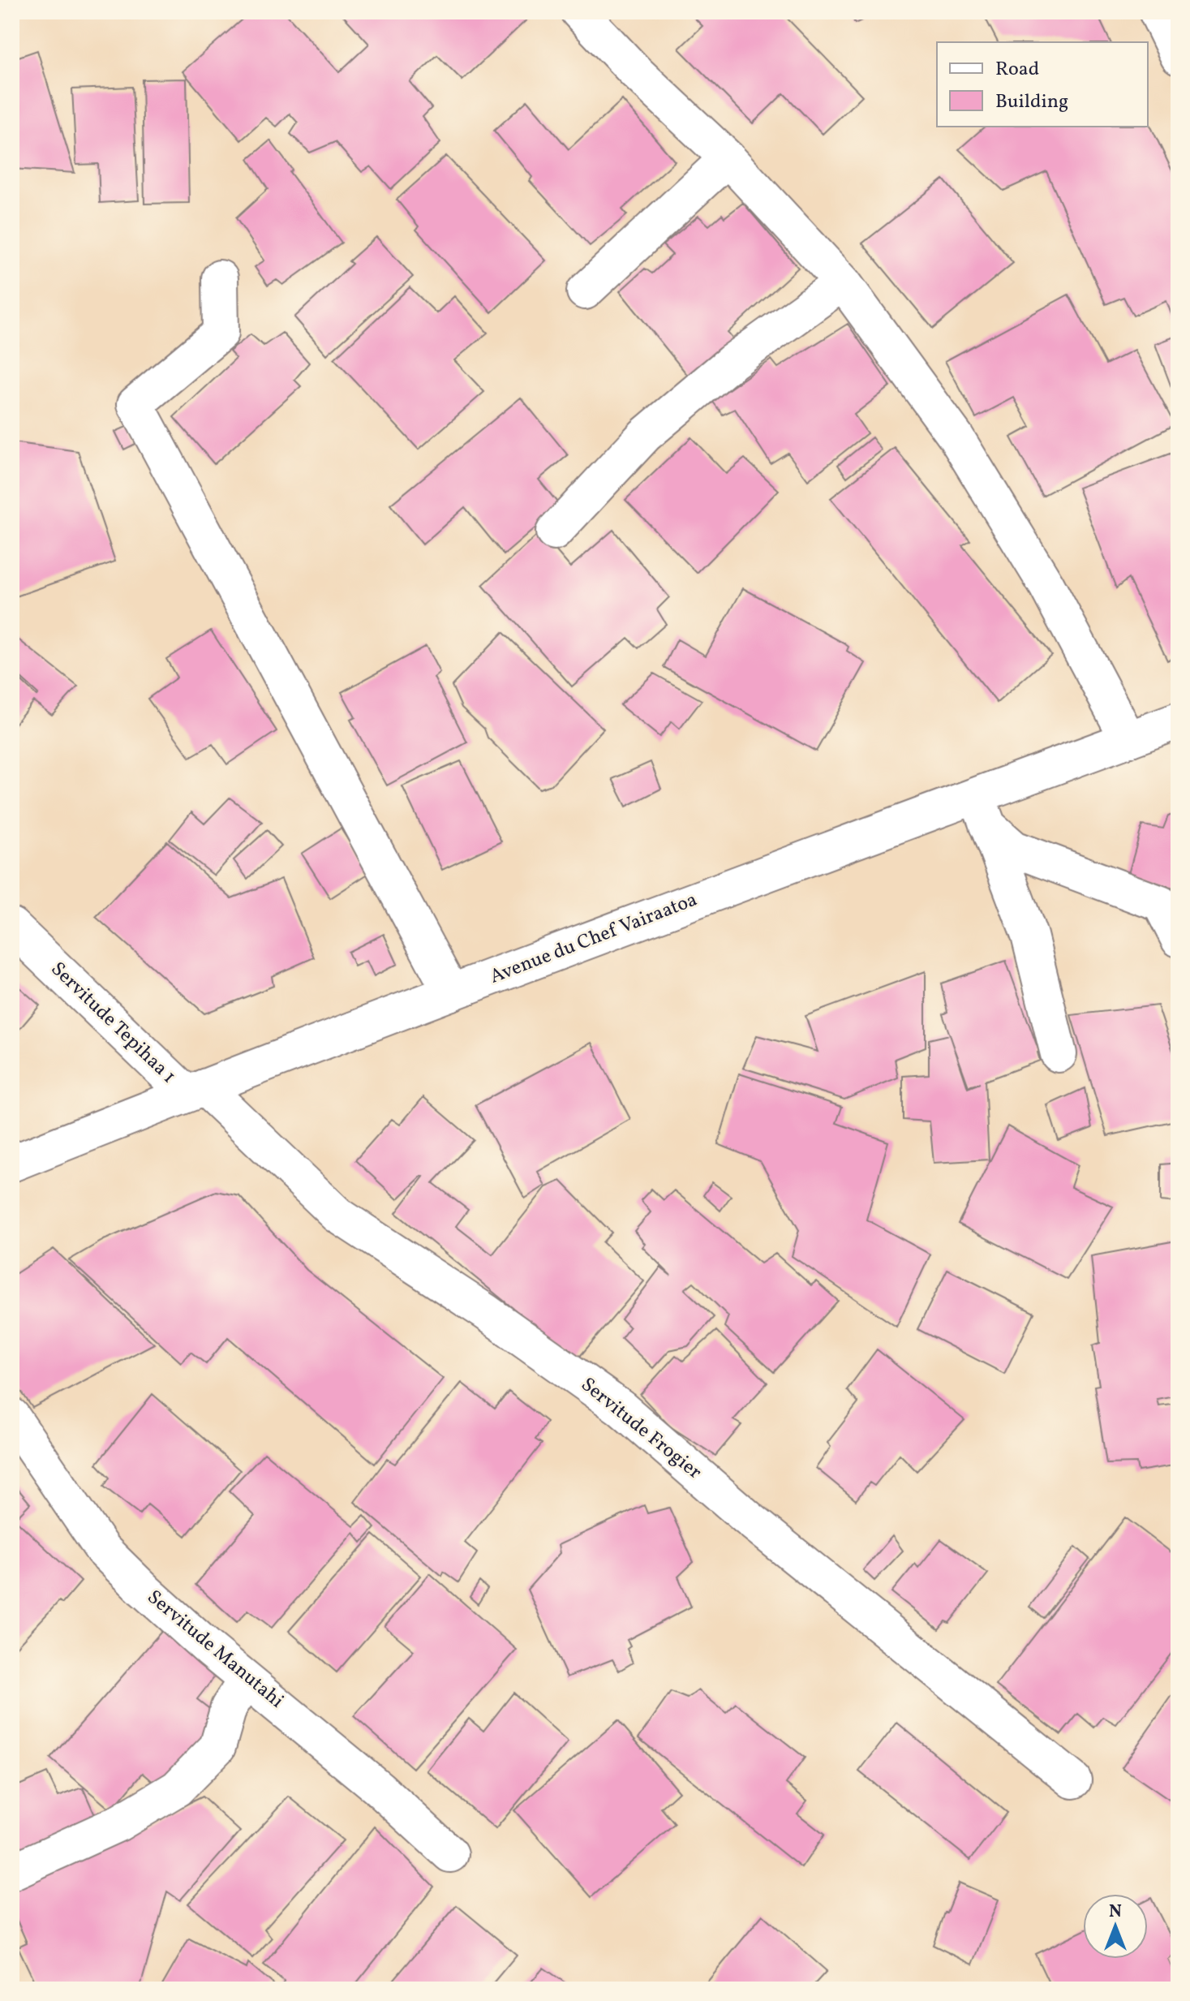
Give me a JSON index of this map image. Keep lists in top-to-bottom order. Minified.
{"streets":{"street":["Avenue du Chef Vairaatoa","Servitude Tepihaa 1","Servitude Frogier","Servitude Manutahi"]},"crossings":[["Avenue du Chef Vairaatoa","Servitude Tepihaa 1"],["Avenue du Chef Vairaatoa","Servitude Frogier"],["Servitude Tepihaa 1","Servitude Frogier"]],"legend":["Road","Building"],"north":"top"}
